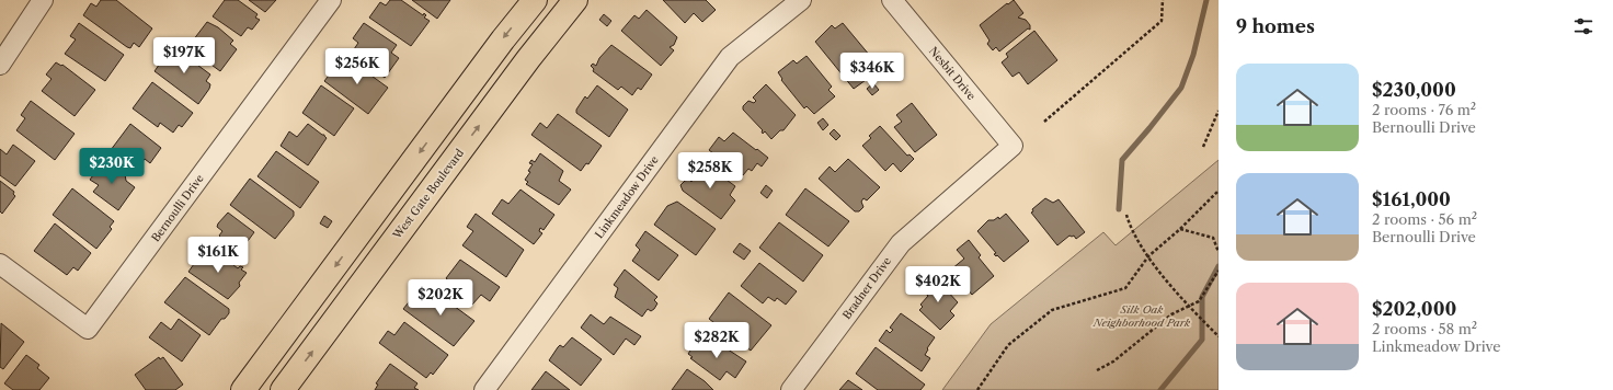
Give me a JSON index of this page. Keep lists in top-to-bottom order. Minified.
{"streets":{"main road":["West Gate Boulevard"],"street":["Nesbit Drive","Linkmeadow Drive","Bernoulli Drive","Bradner Drive"]},"crossings":[["Nesbit Drive","Bradner Drive"]],"parks":["Silk Oak Neighborhood Park"],"page":{"heading":"9 homes","price":["$197K","$256K","$346K","$230K","$258K","$161K","$402K","$202K","$282K"],"list":[{"name":"$230,000","note":"2 rooms · 76 m² · Bernoulli Drive"},{"name":"$161,000","note":"2 rooms · 56 m² · Bernoulli Drive"},{"name":"$202,000","note":"2 rooms · 58 m² · Linkmeadow Drive"}]}}
